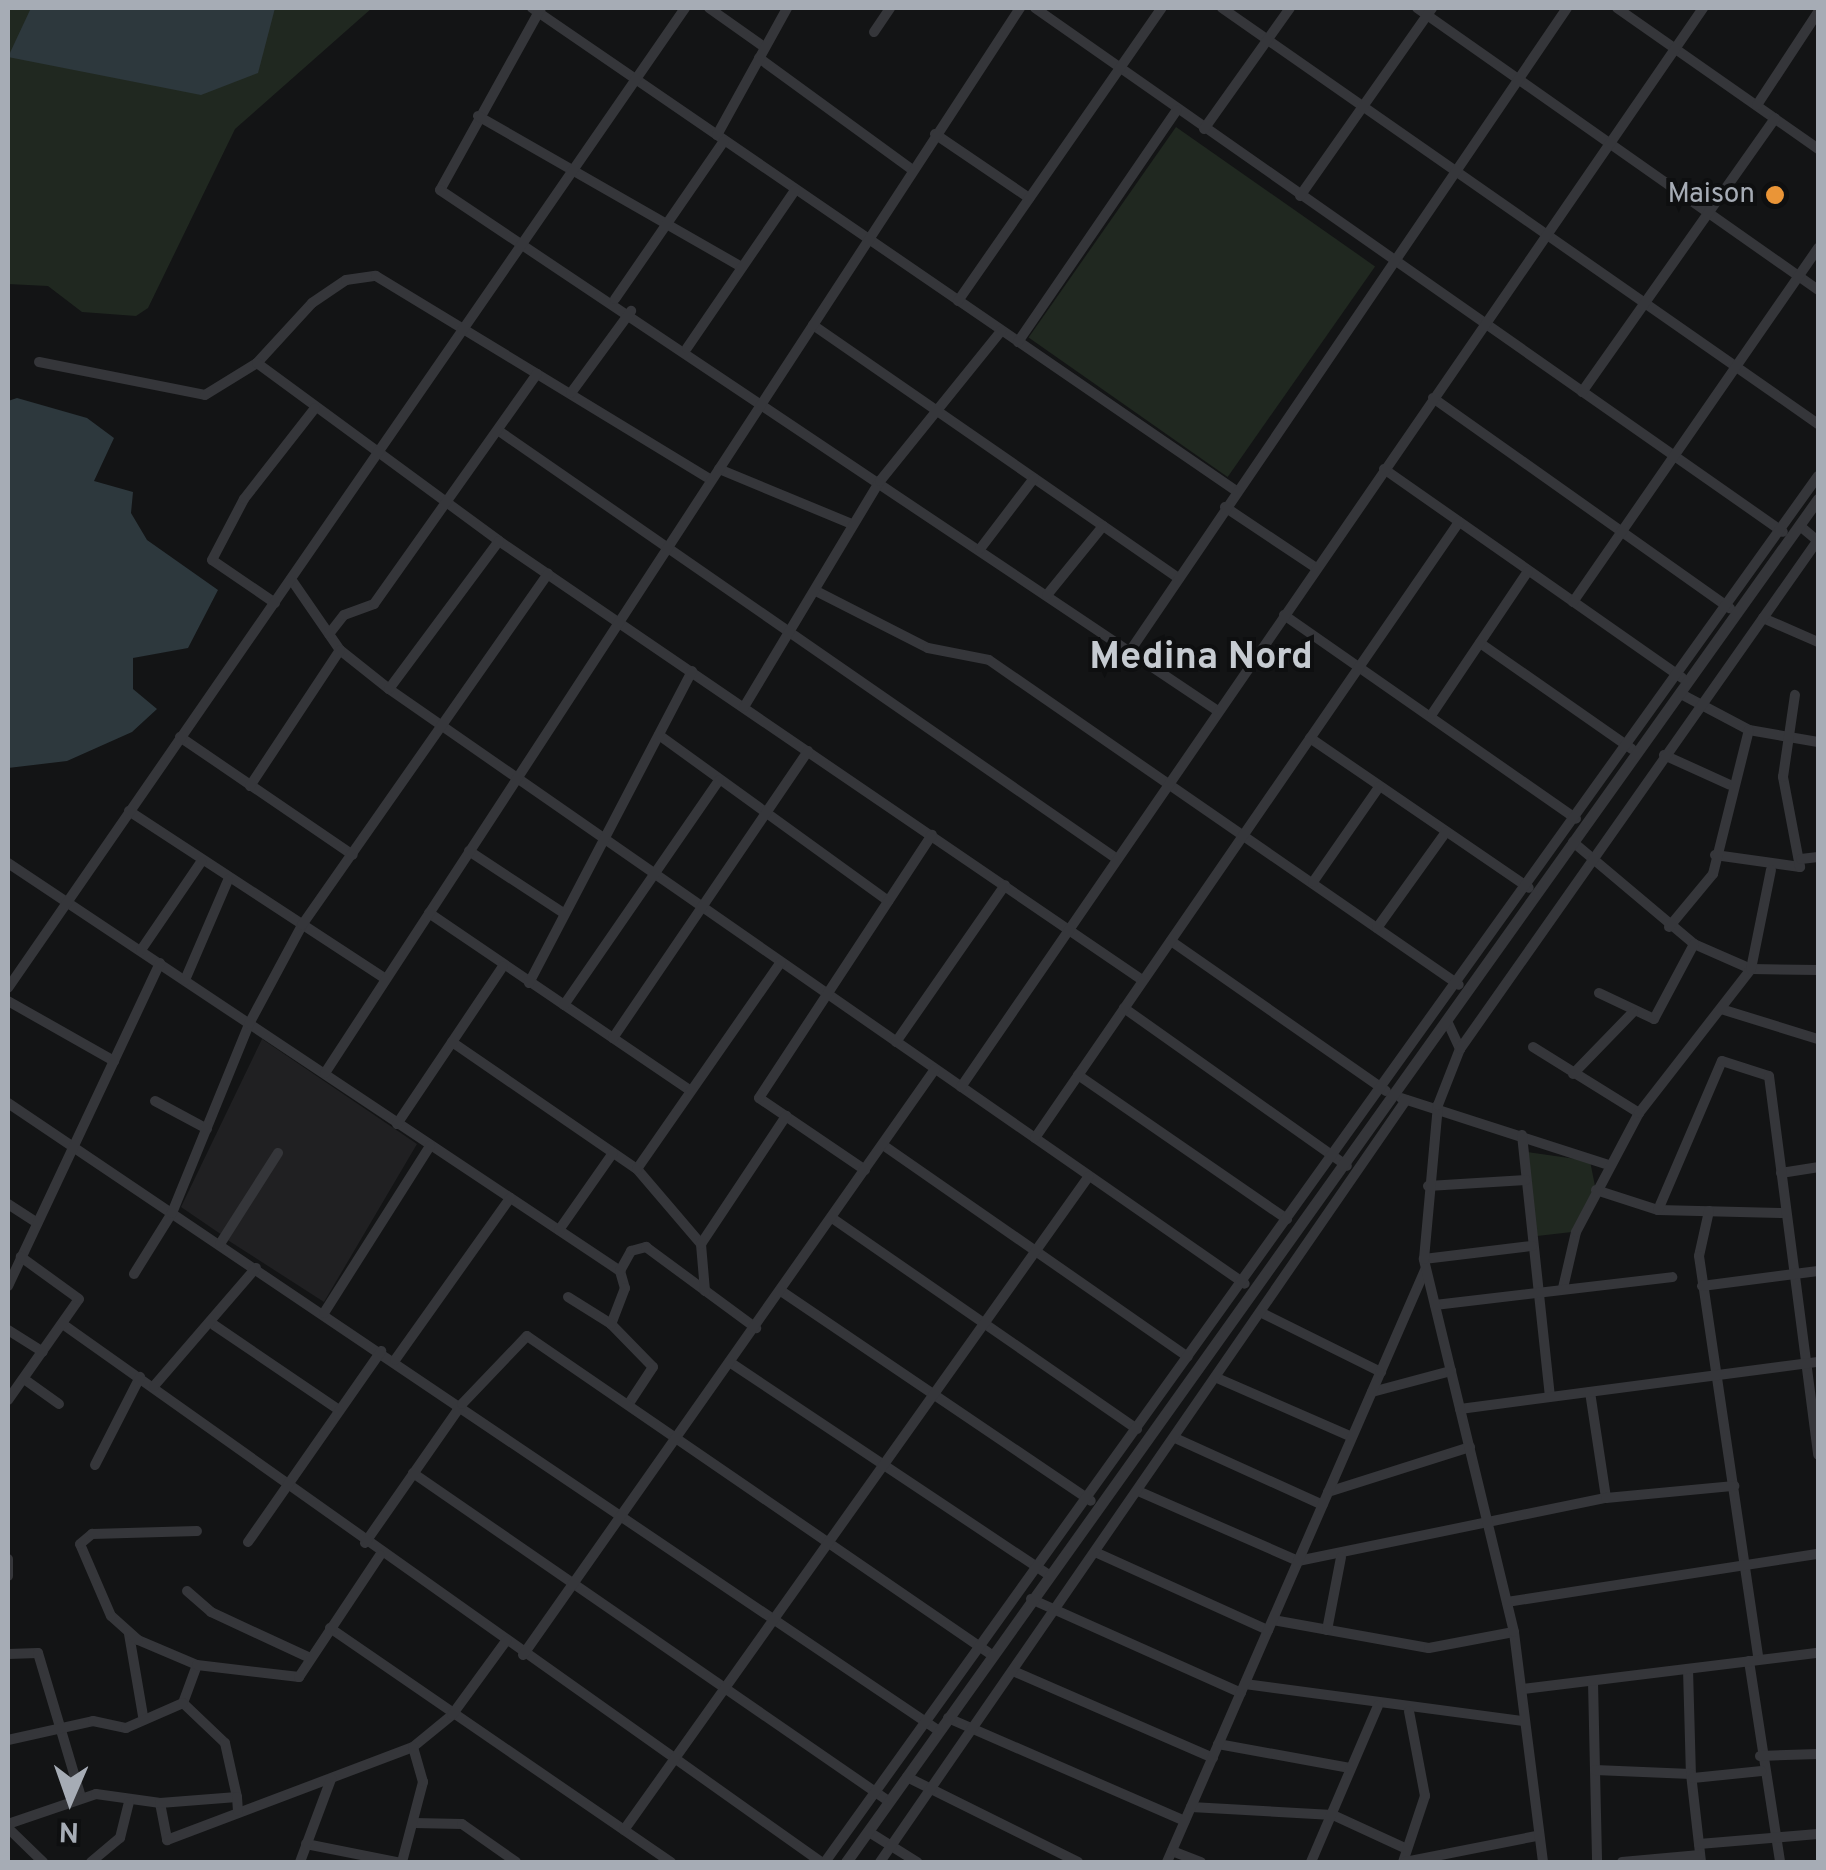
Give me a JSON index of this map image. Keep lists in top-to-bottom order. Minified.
{"districts":["Medina Nord"],"places":["Maison"],"north":"bottom"}
